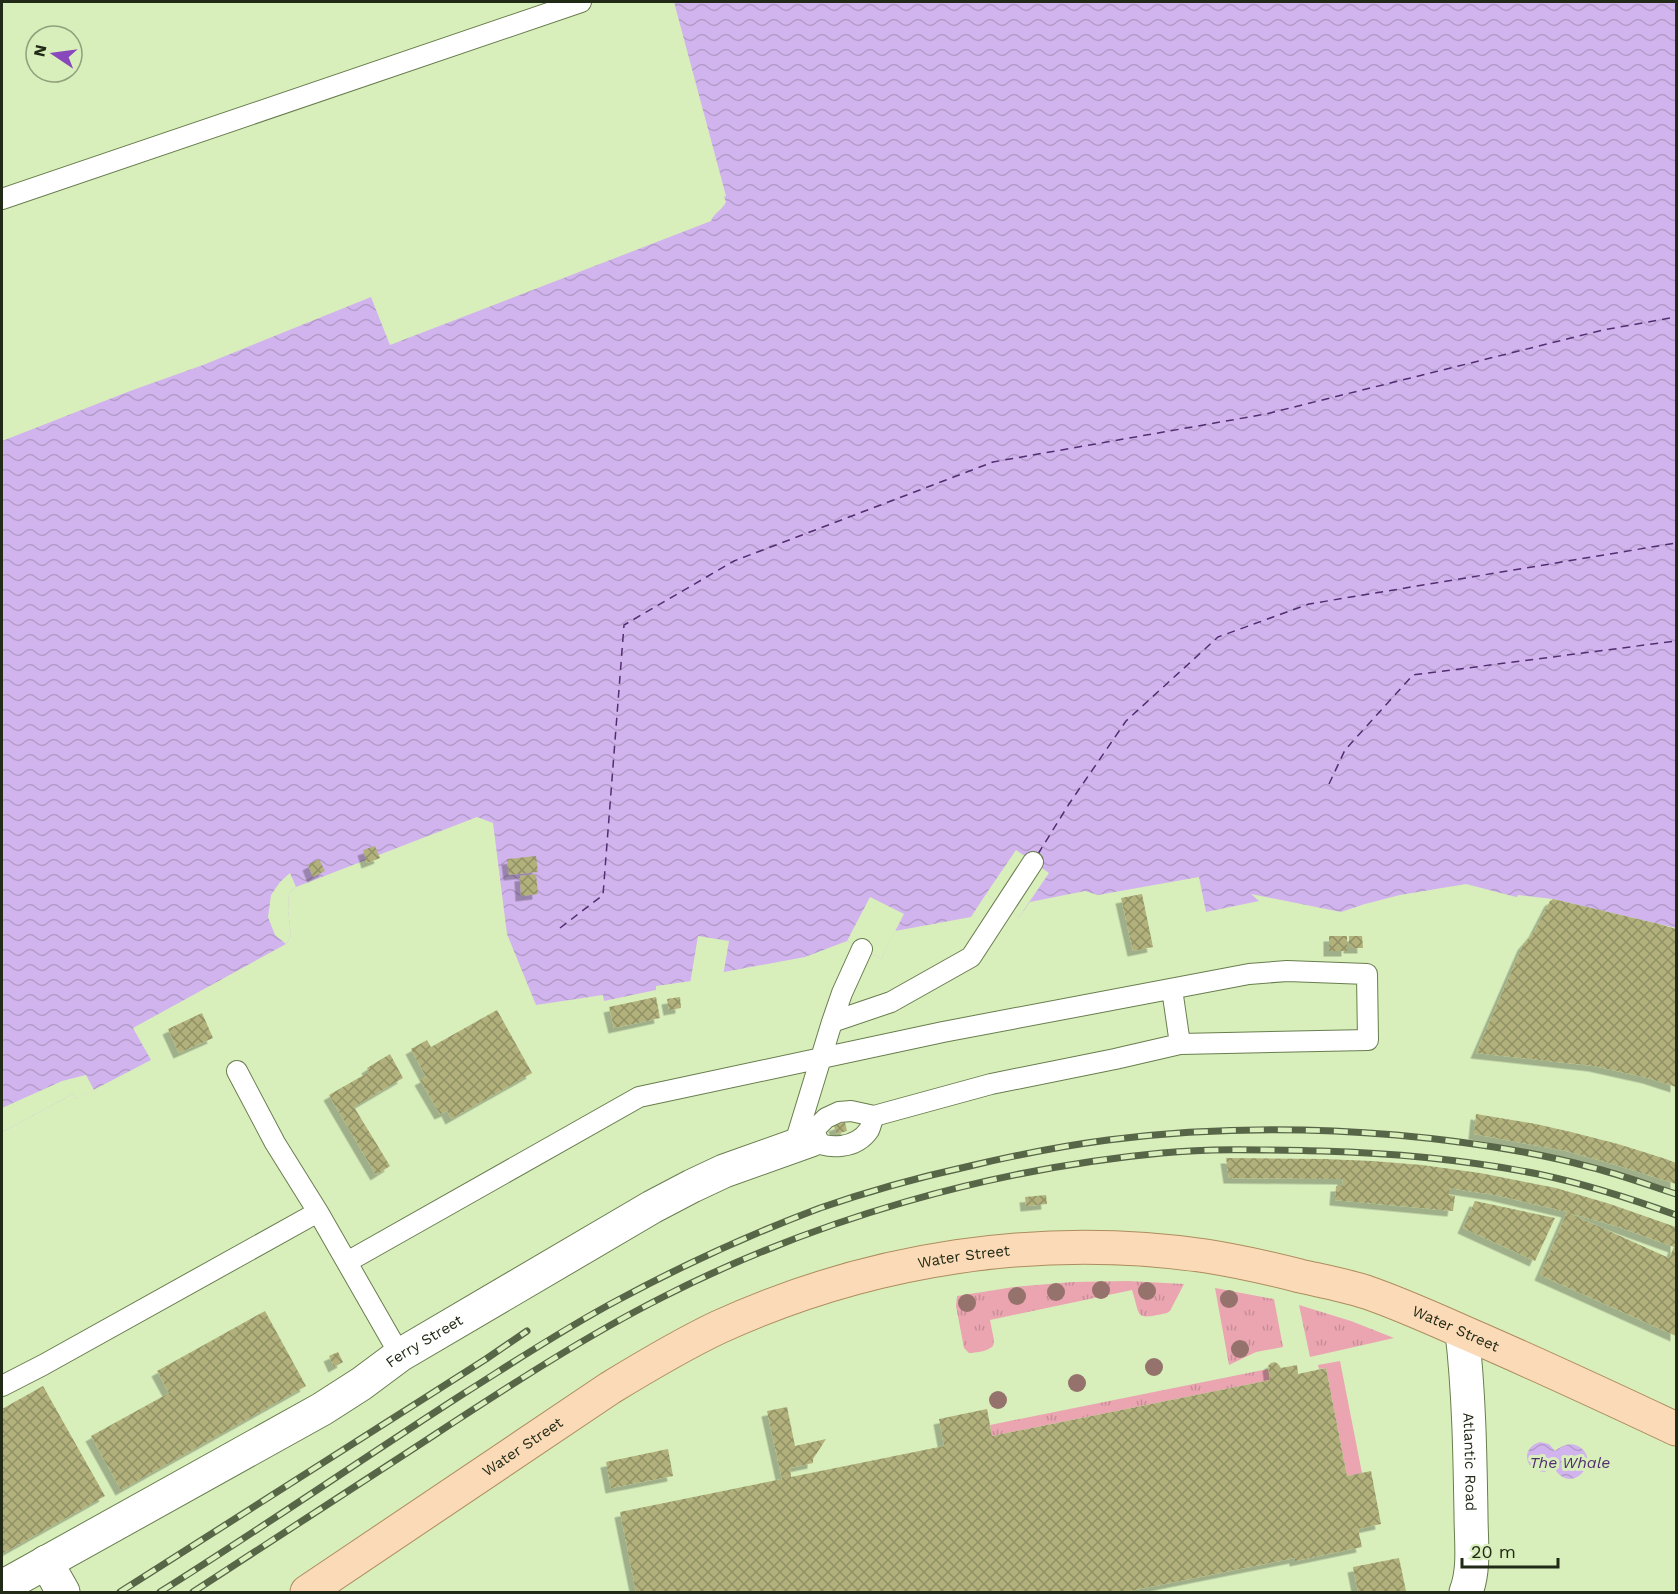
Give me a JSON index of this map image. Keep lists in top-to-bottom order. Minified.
{"streets":{"main road":["Water Street"],"street":["Ferry Street","Atlantic Road"]},"crossings":[["Water Street","Atlantic Road"]],"water":["The Whale"],"scale_bar":"20 m","north":"left"}
